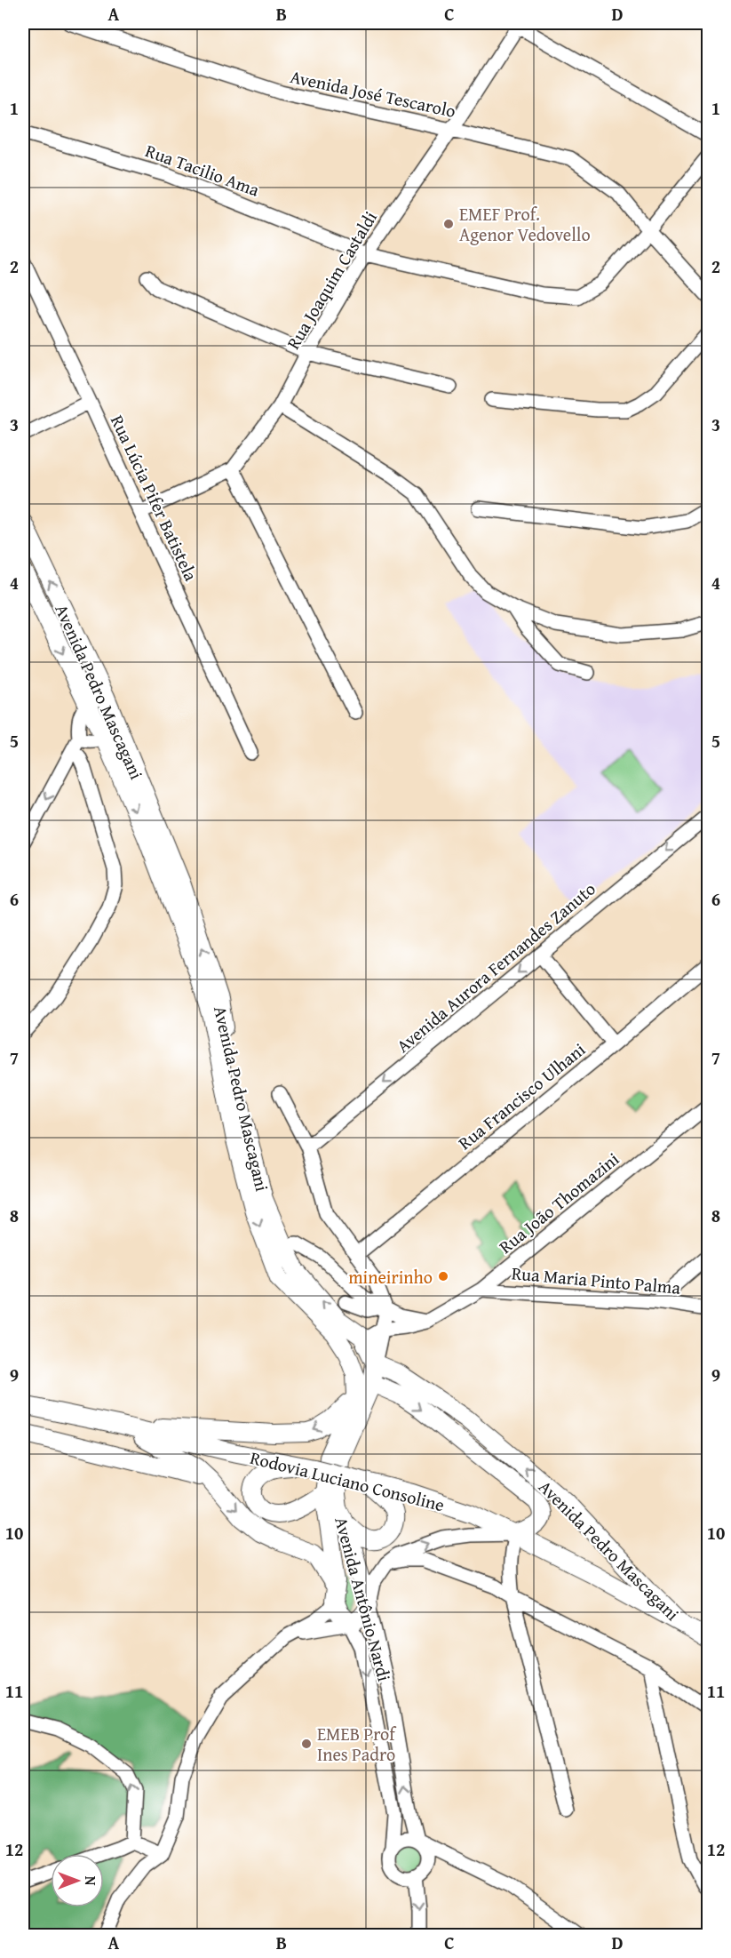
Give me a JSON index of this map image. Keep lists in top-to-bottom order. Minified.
{"streets":{"main road":["Avenida Pedro Mascagani","Rodovia Luciano Consoline","Avenida Antônio Nardi"],"street":["Avenida José Tescarolo","Rua Tacilio Ama","Rua Joaquim Castaldi","Rua Lúcia Pifer Batistela","Avenida Aurora Fernandes Zanuto","Rua Francisco Ulhani","Rua João Thomazini","Rua Maria Pinto Palma"]},"crossings":[["Avenida José Tescarolo","Rua Tacilio Ama"],["Avenida José Tescarolo","Rua Joaquim Castaldi"],["Rua Tacilio Ama","Rua Joaquim Castaldi"],["Rua Joaquim Castaldi","Rua Lúcia Pifer Batistela"],["Avenida Pedro Mascagani","Rodovia Luciano Consoline"],["Avenida Pedro Mascagani","Avenida Antônio Nardi"],["Rua João Thomazini","Rua Maria Pinto Palma"]],"one_way":["Avenida Aurora Fernandes Zanuto"],"places":["EMEF Prof. Agenor Vedovello","mineirinho","EMEB Prof Ines Padro"],"north":"right","grid":{"columns":["A","B","C","D"],"rows":["1","2","3","4","5","6","7","8","9","10","11","12"]}}
